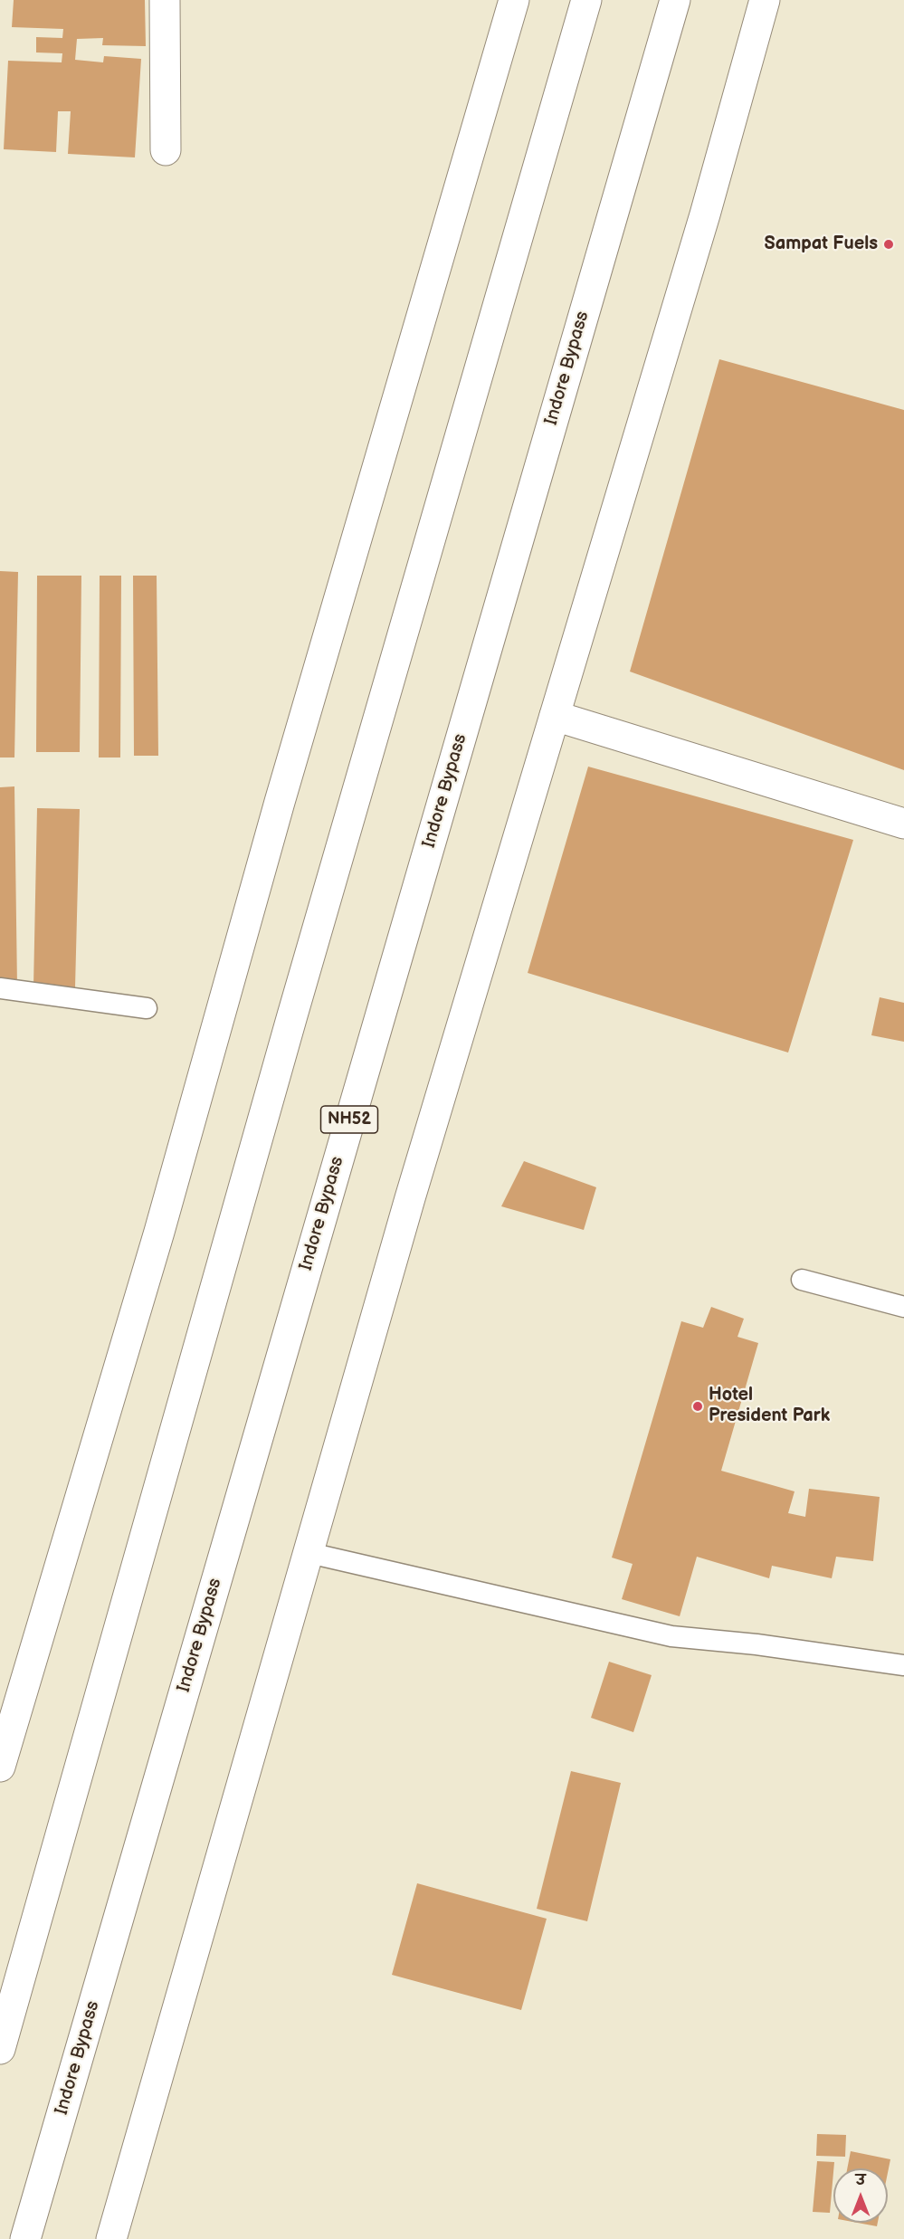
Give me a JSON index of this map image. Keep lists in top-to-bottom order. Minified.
{"streets":{"main road":["Indore Bypass","NH52"]},"places":["Sampat Fuels","Hotel President Park"],"north":"top"}
